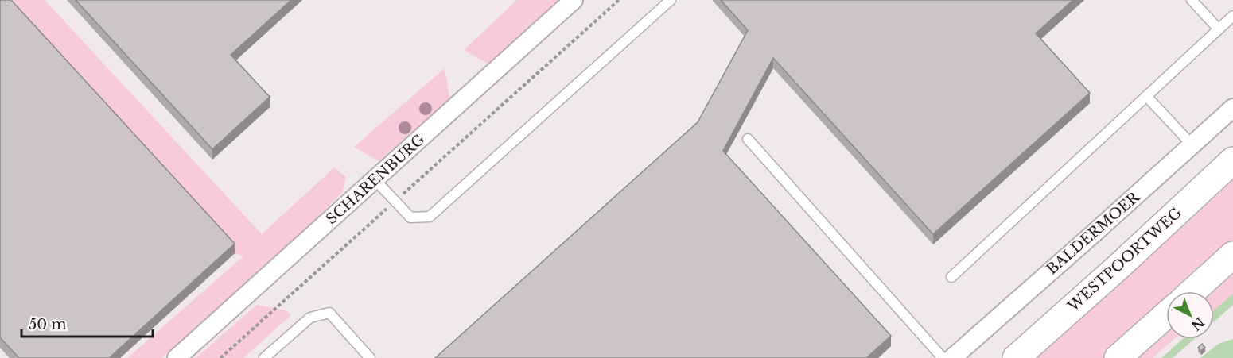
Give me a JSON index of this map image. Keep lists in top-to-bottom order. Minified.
{"streets":{"main road":["WESTPOORTWEG"],"street":["SCHARENBURG","BALDERMOER"]},"scale_bar":"50 m","north":"bottom right"}
